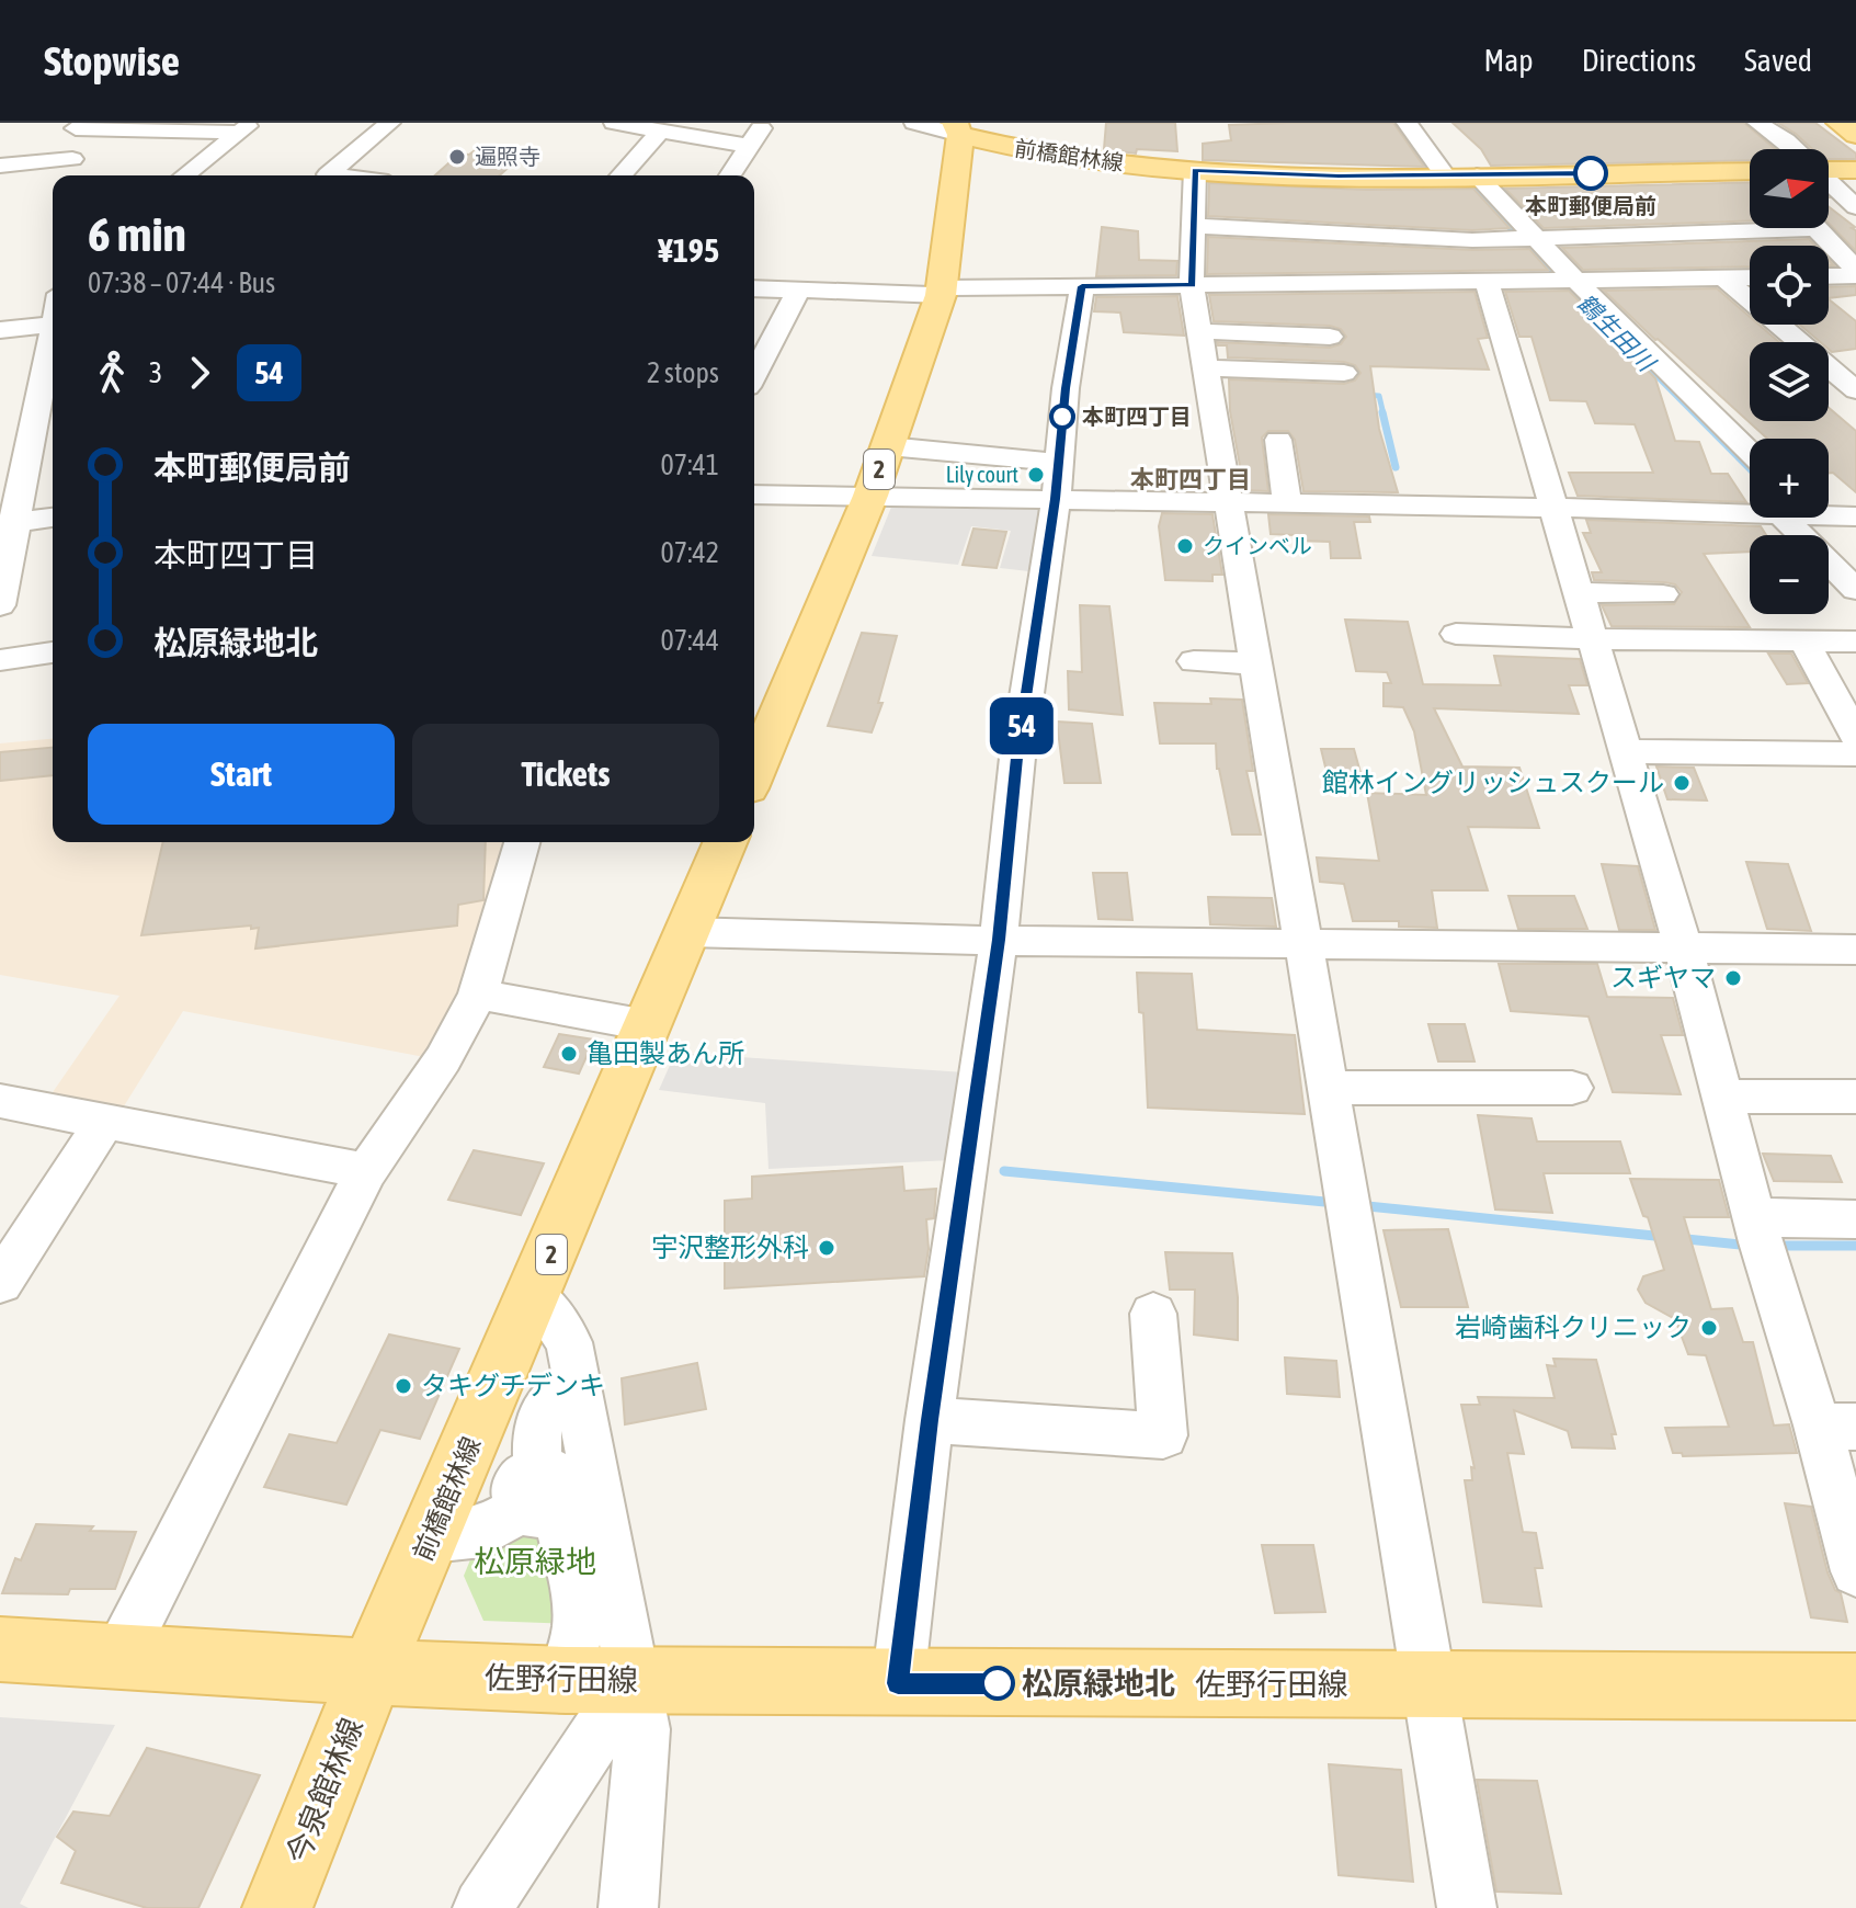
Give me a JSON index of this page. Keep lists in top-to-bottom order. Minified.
{"streets":{"main road":["前橋館林線","2","佐野行田線","今泉館林線"]},"crossings":[["前橋館林線","2"],["前橋館林線","佐野行田線"],["前橋館林線","今泉館林線"],["佐野行田線","今泉館林線"]],"districts":["本町四丁目"],"water":["鶴生田川"],"parks":["松原緑地"],"places":["遍照寺","本町郵便局前","本町四丁目","Lily court","クインベル","館林イングリッシュスクール","スギヤマ","亀田製あん所","宇沢整形外科","岩崎歯科クリニック","タキグチデンキ","松原緑地北"],"lines":["bus line 54"],"north":"right","page":{"header":"Stopwise","nav":["Map","Directions","Saved"],"on_map":"54","map_buttons":["+","−"],"heading":["6 min","07:38 – 07:44 · Bus","¥195"],"legs":["3","54","2 stops"],"list":[{"name":"本町郵便局前","value":"07:41"},{"name":"本町四丁目","value":"07:42"},{"name":"松原緑地北","value":"07:44"}],"buttons":["Start","Tickets"]}}
